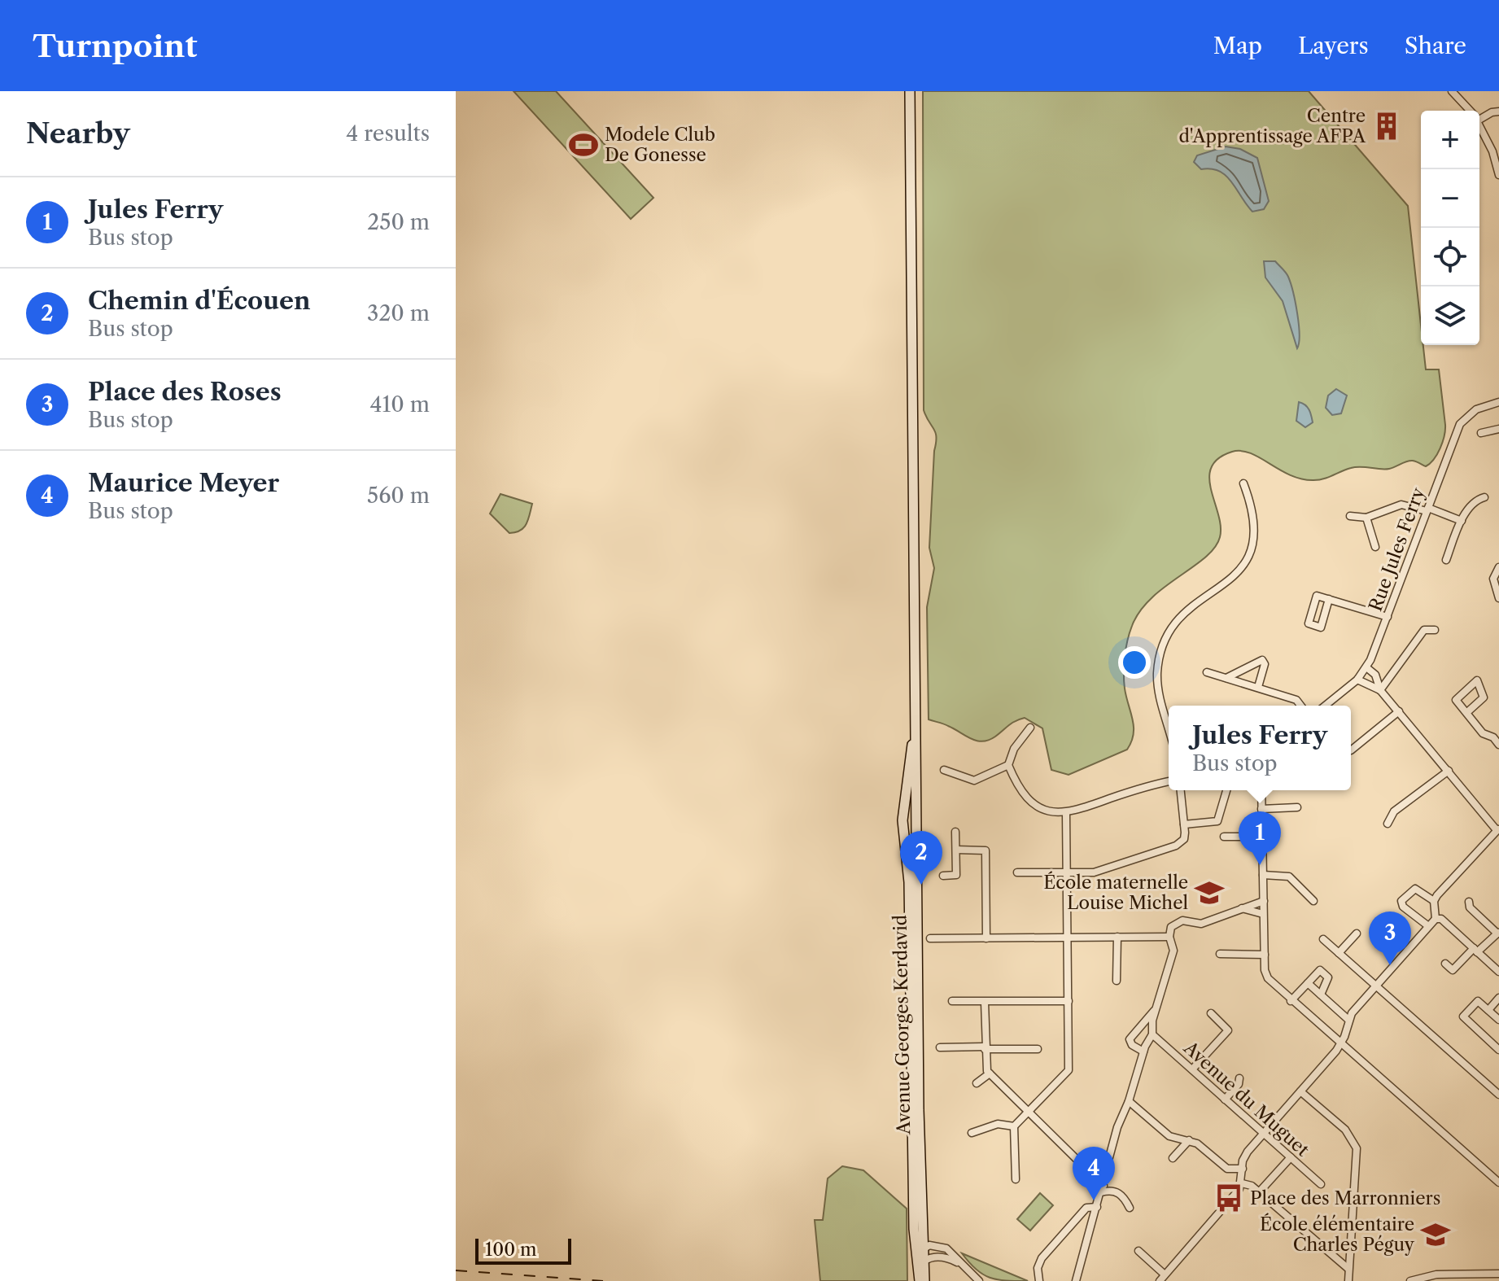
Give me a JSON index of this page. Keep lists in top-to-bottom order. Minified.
{"streets":{"main road":["Avenue Georges Kerdavid"],"street":["Rue Jules Ferry","Avenue du Muguet"]},"places":{"building":["Centre d'Apprentissage AFPA"],"sports":["Modele Club De Gonesse"],"school or university":["École maternelle Louise Michel","École élémentaire Charles Péguy"],"bus stop":["Place des Marronniers"]},"scale_bar":"100 m","page":{"header":"Turnpoint","nav":["Map","Layers","Share"],"heading":["Nearby","4 results"],"map_buttons":["+","−"],"list":[{"mark":"1","name":"Jules Ferry","note":"Bus stop","value":"250 m"},{"mark":"2","name":"Chemin d'Écouen","note":"Bus stop","value":"320 m"},{"mark":"3","name":"Place des Roses","note":"Bus stop","value":"410 m"},{"mark":"4","name":"Maurice Meyer","note":"Bus stop","value":"560 m"}],"popup":["Jules Ferry","Bus stop"],"pins":["1","2","3","4"],"scale":"100 m"}}
